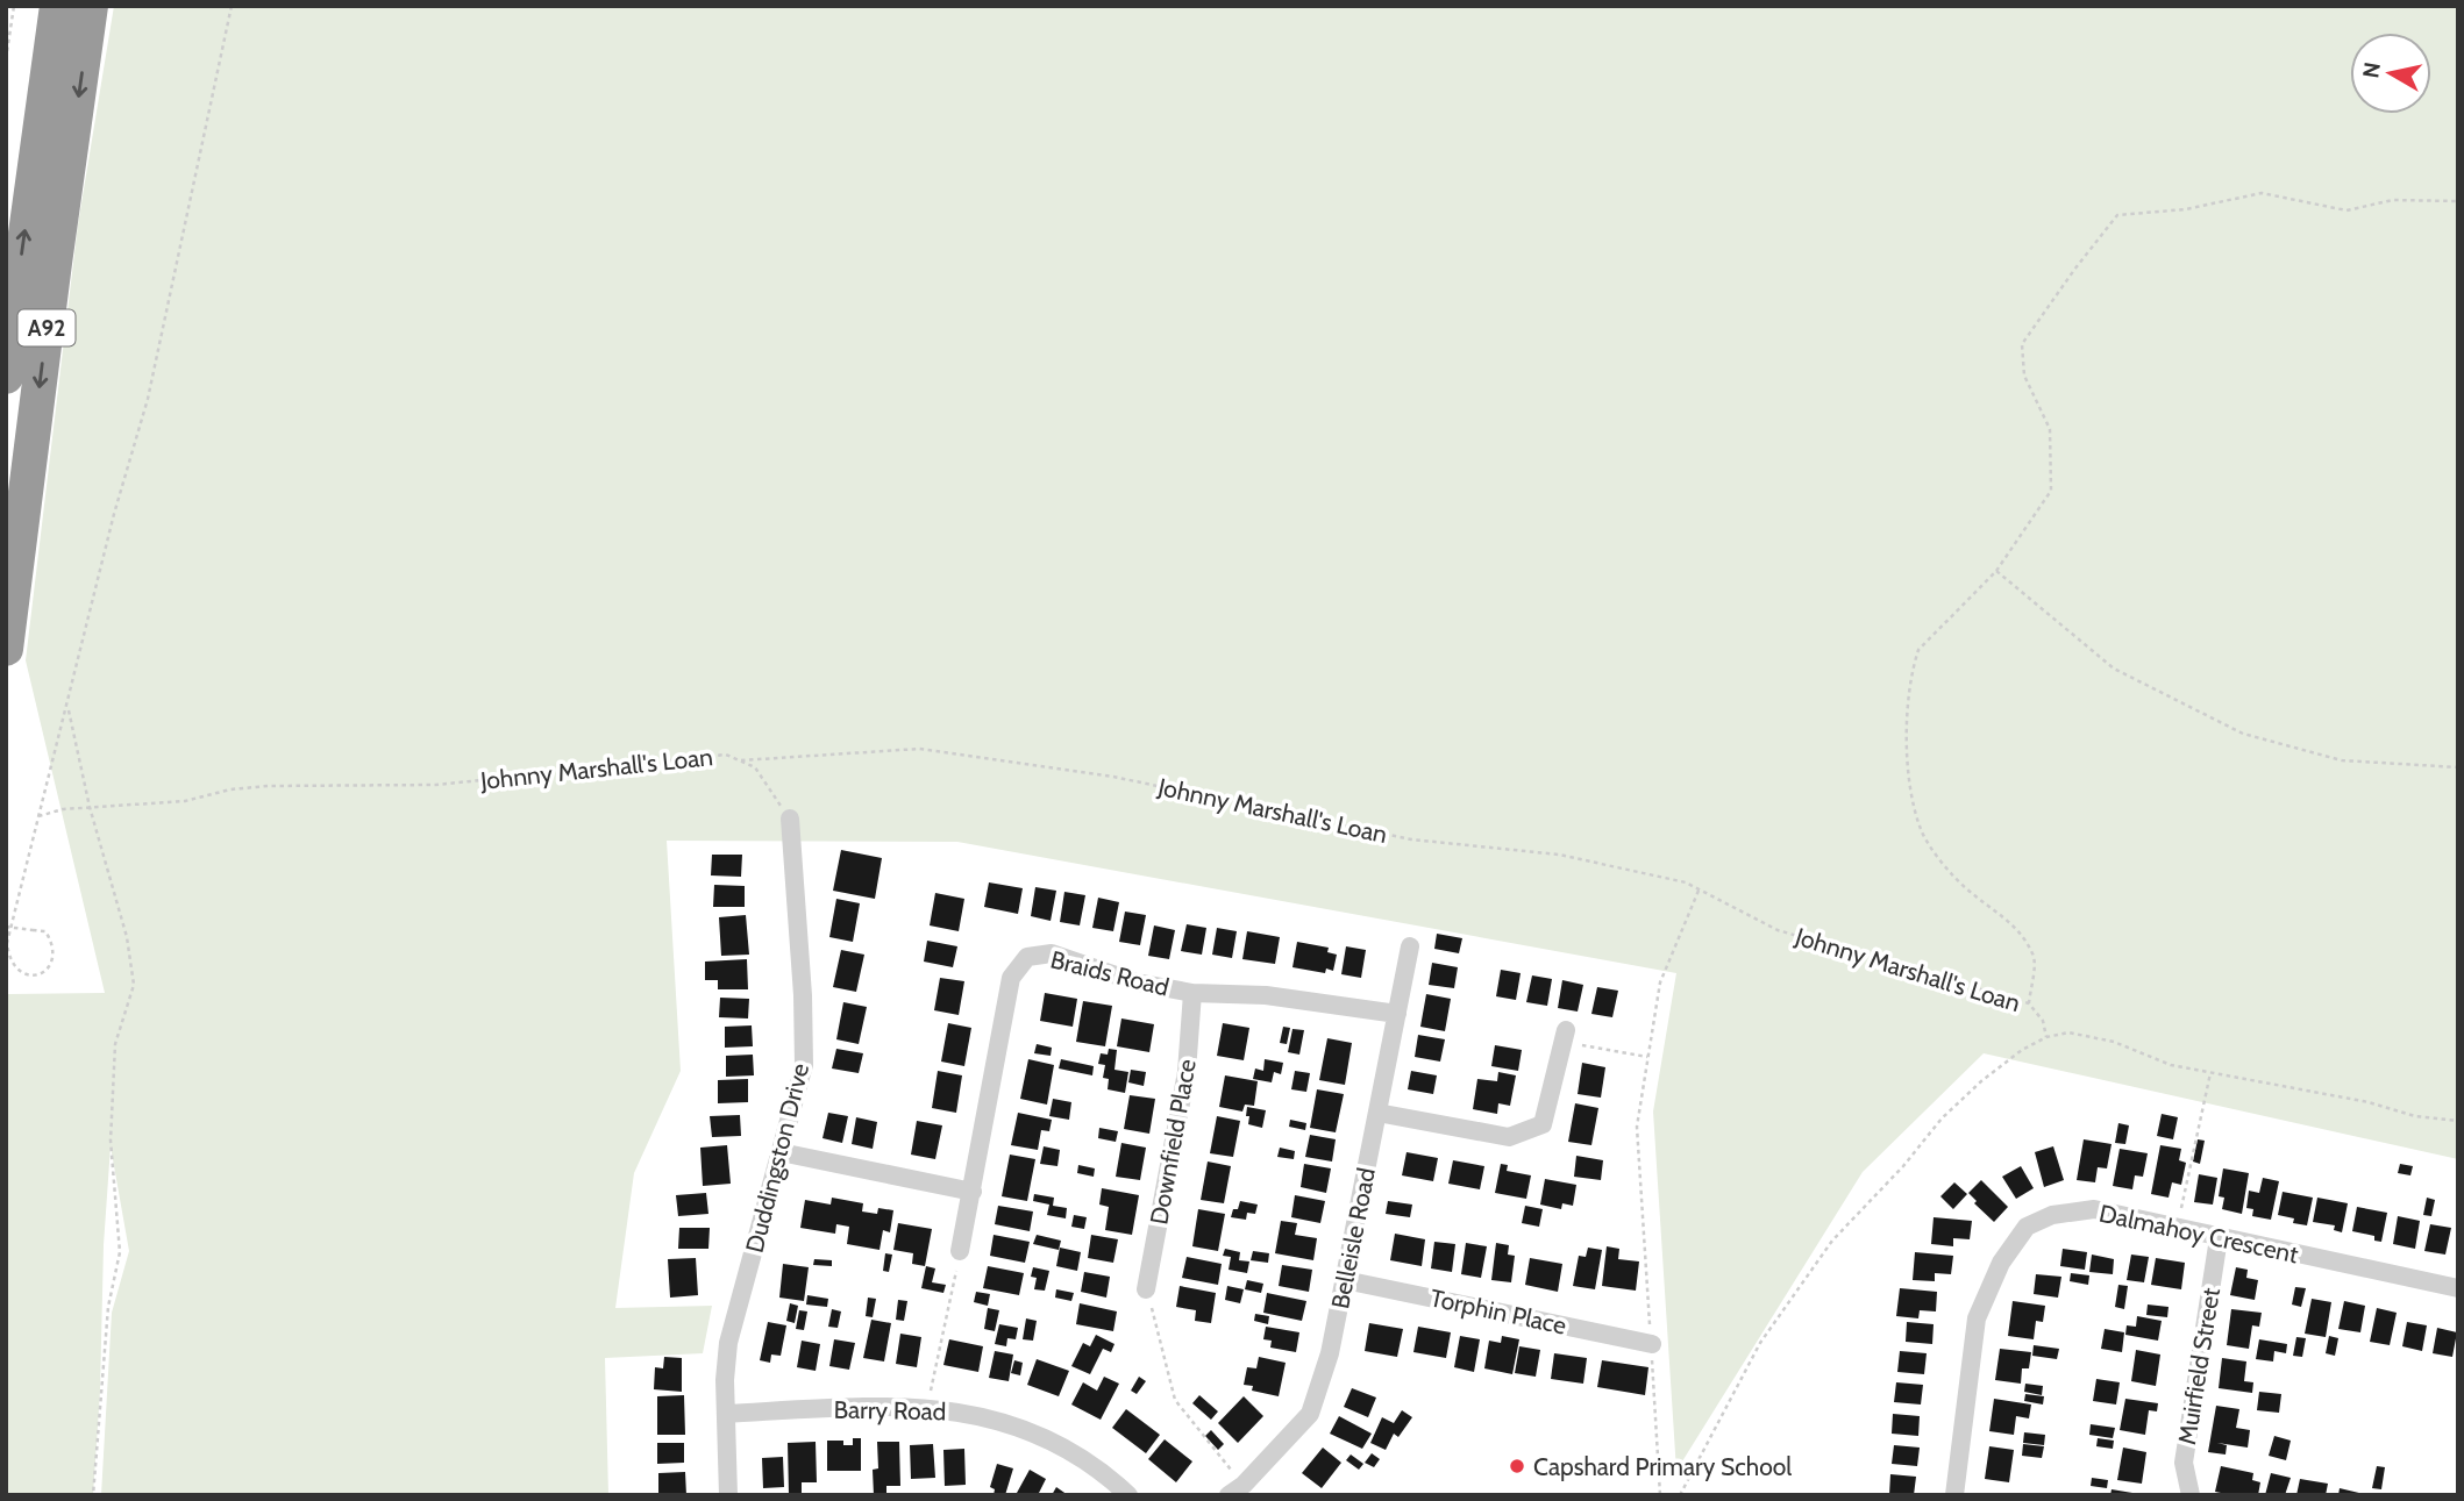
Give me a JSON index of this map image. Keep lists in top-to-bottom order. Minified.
{"streets":{"highway":["A92"],"street":["Braids Road","Downfield Place","Duddingston Drive","Dalmahoy Crescent","Belleisle Road","Torphin Place","Muirfield Street","Barry Road"],"path":["Johnny Marshall's Loan"]},"crossings":[["Braids Road","Downfield Place"],["Braids Road","Belleisle Road"],["Duddingston Drive","Barry Road"],["Dalmahoy Crescent","Muirfield Street"],["Belleisle Road","Torphin Place"]],"places":["Capshard Primary School"],"north":"left"}
